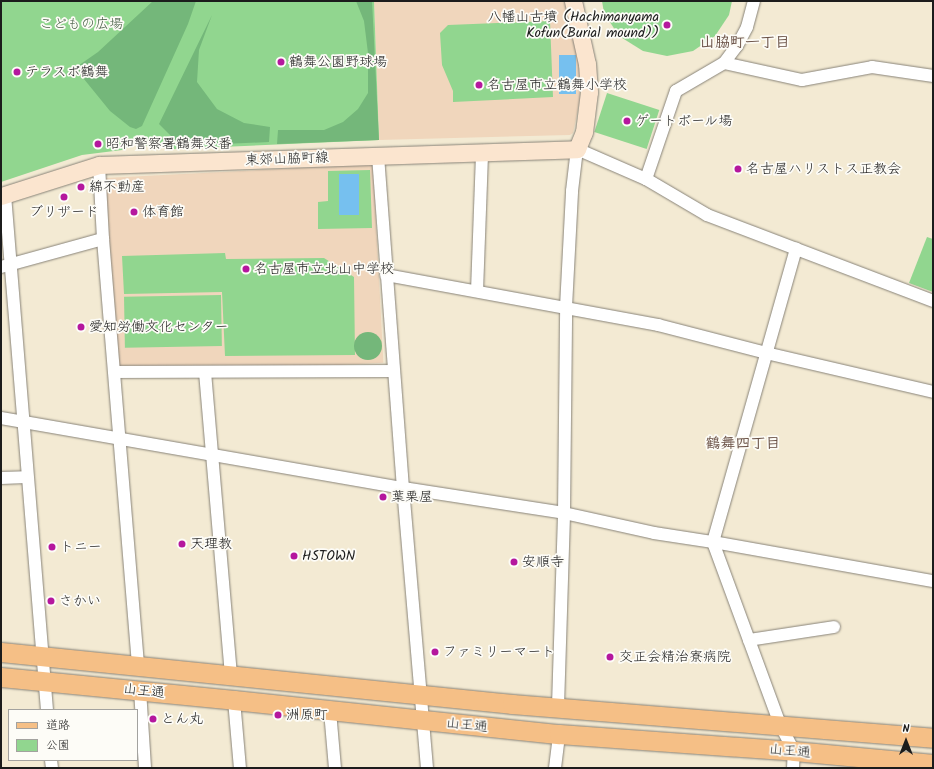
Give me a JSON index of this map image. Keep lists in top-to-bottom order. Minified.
{"streets":{"main road":["山王通"],"street":["東郊山脇町線"]},"districts":["山脇町一丁目","鶴舞四丁目"],"parks":["こどもの広場"],"places":["八幡山古墳 (Hachimanyama Kofun(Burial mound))","鶴舞公園野球場","テラスポ鶴舞","名古屋市立鶴舞小学校","ゲートボール場","昭和警察署鶴舞交番","名古屋ハリストス正教会","綿不動産","ブリザード","体育館","名古屋市立北山中学校","愛知労働文化センター","葉栗屋","天理教","トニー","HSTOWN","安順寺","さかい","ファミリーマート","交正会精治寮病院","洲原町","とん丸"],"legend":["道路","公園"],"north":"top"}
